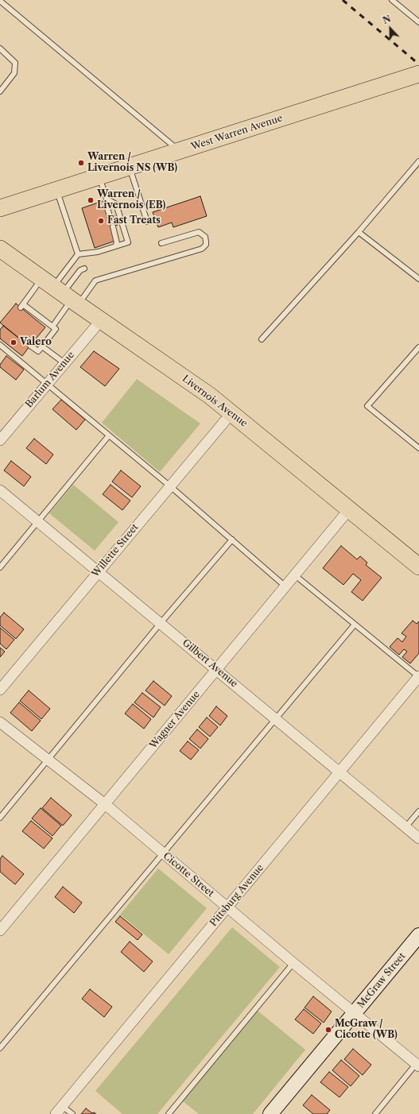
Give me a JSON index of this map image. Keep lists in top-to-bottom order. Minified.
{"streets":{"main road":["West Warren Avenue","Livernois Avenue"],"street":["Barlum Avenue","Willette Street","Gilbert Avenue","Wagner Avenue","Cicotte Street","Pittsburg Avenue","McGraw Street"]},"crossings":[["Barlum Avenue","Livernois Avenue"],["Livernois Avenue","Willette Street"],["Livernois Avenue","Wagner Avenue"],["Willette Street","Gilbert Avenue"],["Gilbert Avenue","Wagner Avenue"],["Gilbert Avenue","Pittsburg Avenue"],["Wagner Avenue","Cicotte Street"],["Cicotte Street","Pittsburg Avenue"],["Cicotte Street","McGraw Street"]],"places":["Warren / Livernois NS (WB)","Warren / Livernois (EB)","Fast Treats","Valero","McGraw / Cicotte (WB)"],"north":"top"}
